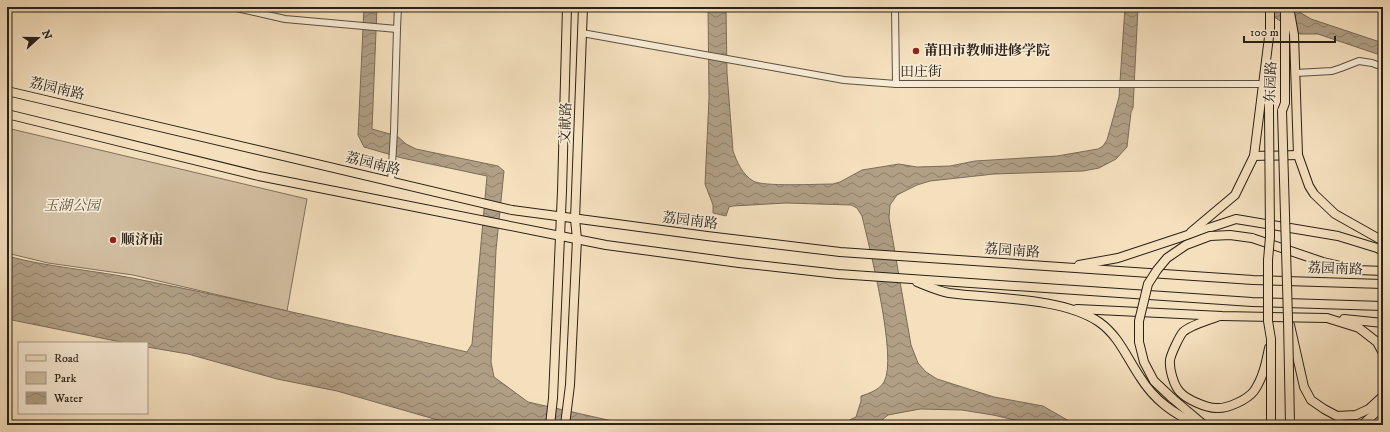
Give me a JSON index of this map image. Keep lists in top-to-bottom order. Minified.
{"streets":{"main road":["东园路","荔园南路","文献路"],"street":["田庄街"]},"crossings":[["田庄街","文献路"],["荔园南路","文献路"]],"parks":["玉湖公园"],"places":["莆田市教师进修学院","顺济庙"],"legend":["Road","Park","Water"],"scale_bar":"100 m","north":"right"}
